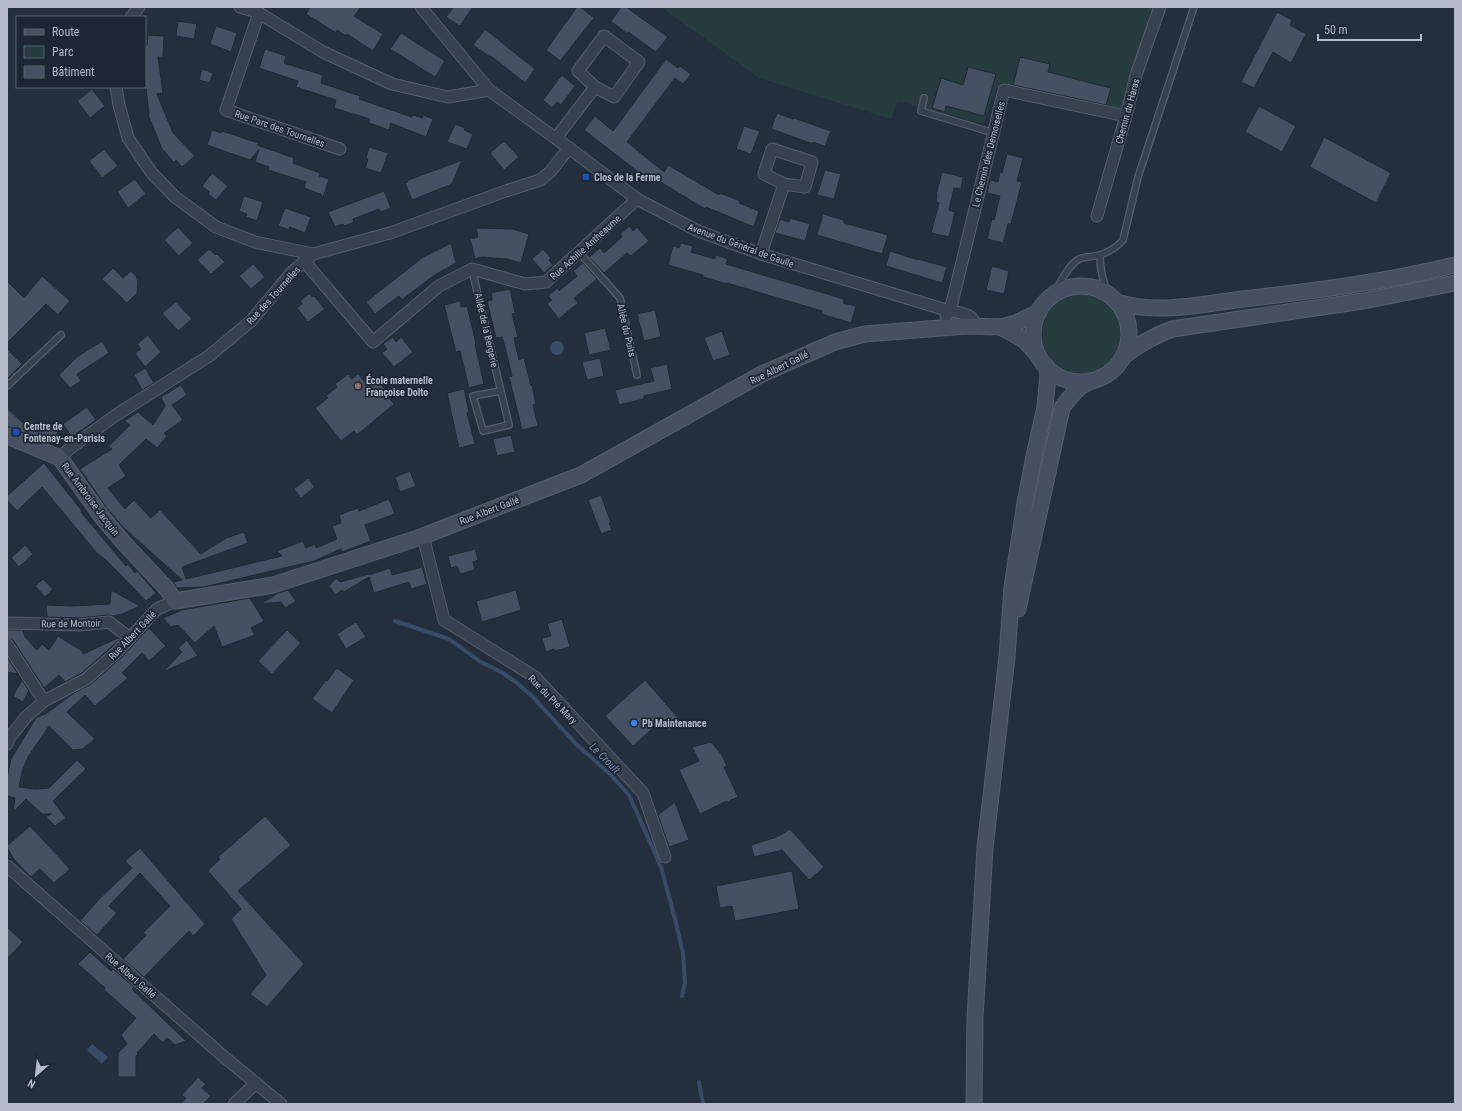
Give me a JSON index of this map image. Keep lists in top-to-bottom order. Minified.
{"streets":{"street":["Chemin du Haras","Rue Parc des Tournelles","Le Chemin des Demoiselles","Avenue du Général de Gaulle","Rue Achille Antheaume","Rue des Tournelles","Rue Albert Gallé","Rue Ambroise Jacquin","Rue de Montoir","Rue du Pré Mary"],"lane":["Allée de la Bergerie","Allée du Puits"]},"crossings":[["Chemin du Haras","Le Chemin des Demoiselles"],["Le Chemin des Demoiselles","Avenue du Général de Gaulle"],["Le Chemin des Demoiselles","Rue Albert Gallé"],["Avenue du Général de Gaulle","Rue Achille Antheaume"],["Avenue du Général de Gaulle","Rue des Tournelles"],["Avenue du Général de Gaulle","Rue Albert Gallé"],["Rue Achille Antheaume","Allée de la Bergerie"],["Rue Achille Antheaume","Allée du Puits"],["Rue des Tournelles","Rue Ambroise Jacquin"],["Rue Albert Gallé","Rue Ambroise Jacquin"],["Rue Albert Gallé","Rue de Montoir"],["Rue Albert Gallé","Rue du Pré Mary"]],"water":["Le Croult"],"places":{"transit":["Clos de la Ferme","Centre de Fontenay-en-Parisis"],"other":["École maternelle Françoise Dolto","Pb Maintenance"]},"legend":["Route","Parc","Bâtiment"],"scale_bar":"50 m","north":"bottom left"}
